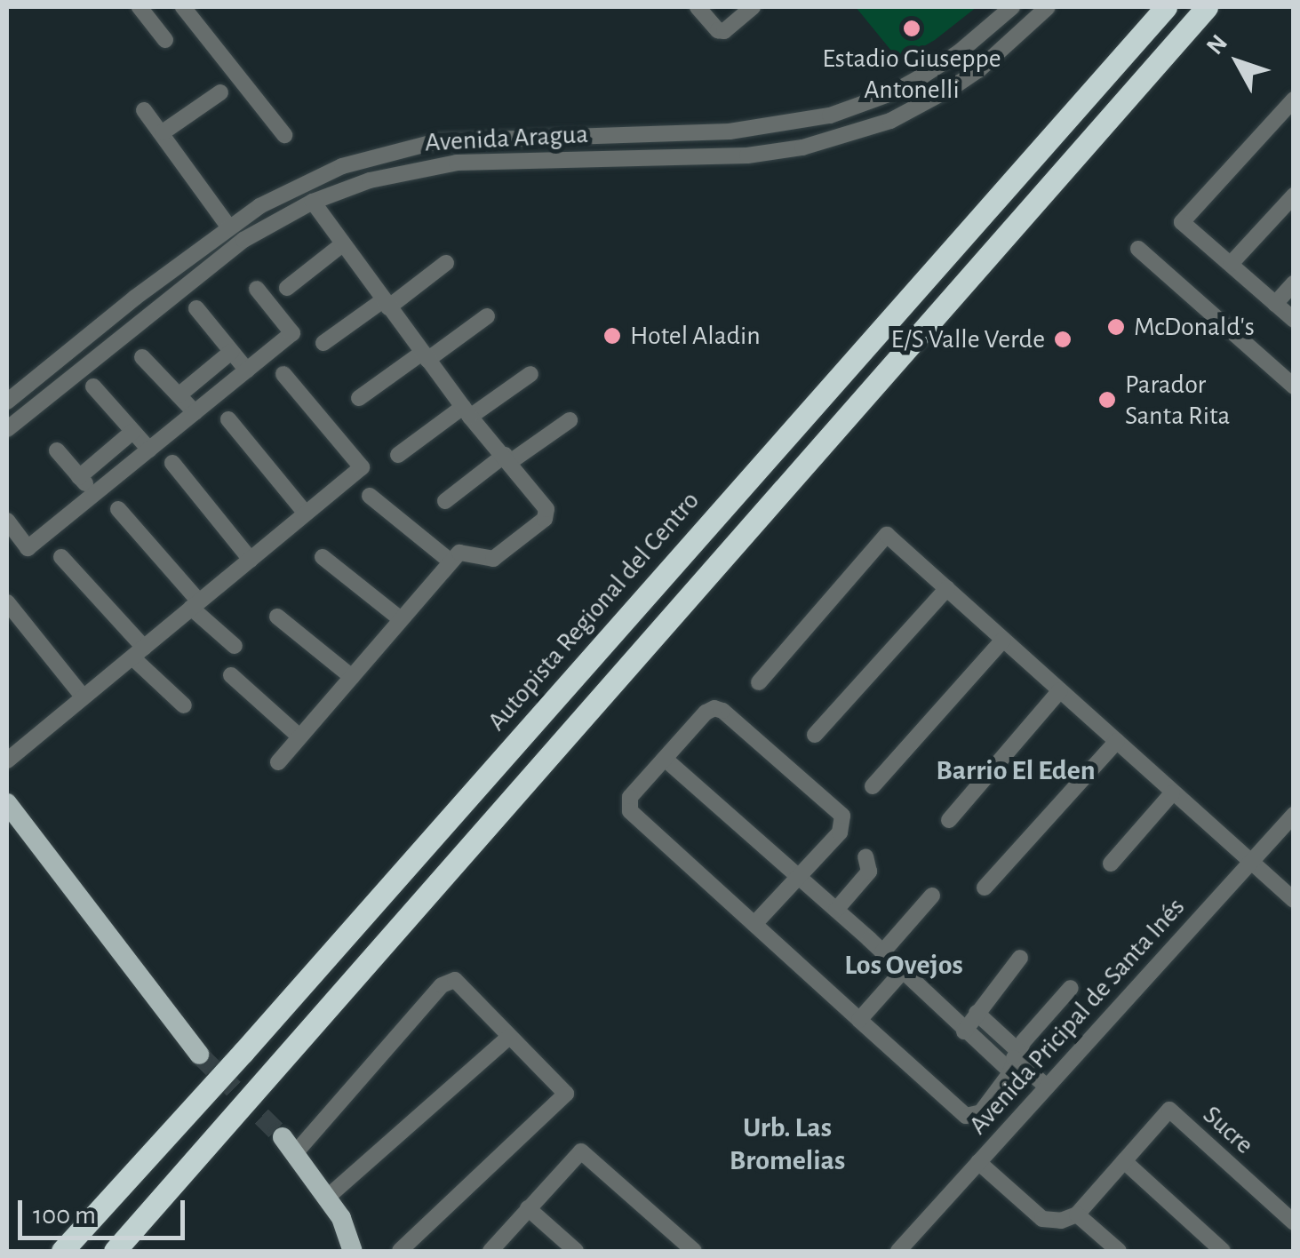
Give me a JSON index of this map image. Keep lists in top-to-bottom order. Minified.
{"streets":{"highway":["Autopista Regional del Centro"],"street":["Avenida Aragua","Avenida Pricipal de Santa Inés","Sucre"]},"districts":["Barrio El Eden","Los Ovejos","Urb. Las Bromelias"],"places":["Estadio Giuseppe Antonelli","McDonald's","Hotel Aladin","E/S Valle Verde","Parador Santa Rita"],"scale_bar":"100 m","north":"top left"}
